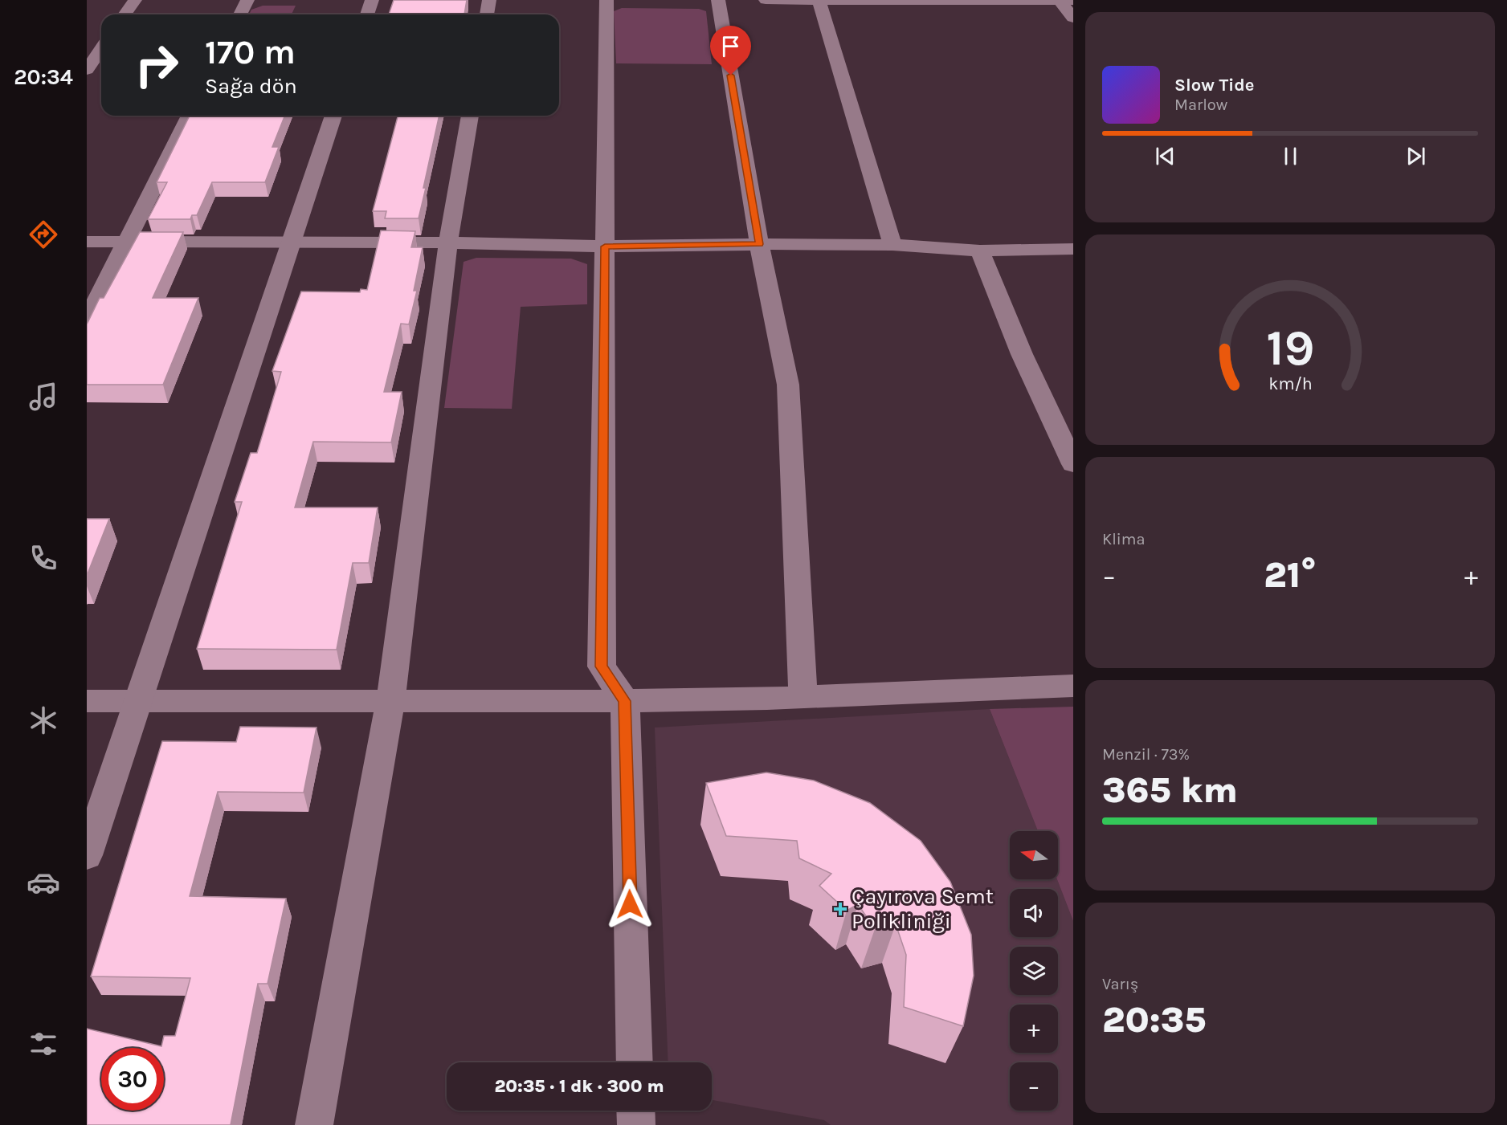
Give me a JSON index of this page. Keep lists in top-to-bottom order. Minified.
{"places":{"health":["Çayırova Semt Polikliniği"]},"north":"left","page":{"tabs":"20:34","turn":["170 m","Sağa dön"],"song":["Slow Tide","Marlow"],"tile":["Klima",["Menzil · 73%","365 km"],["Varış","20:35"]],"heat":["−","21°","+"],"map_buttons":["+","−"],"limit":"30","trip":"20:35 · 1 dk · 300 m","gauge":["19","km/h"]}}
